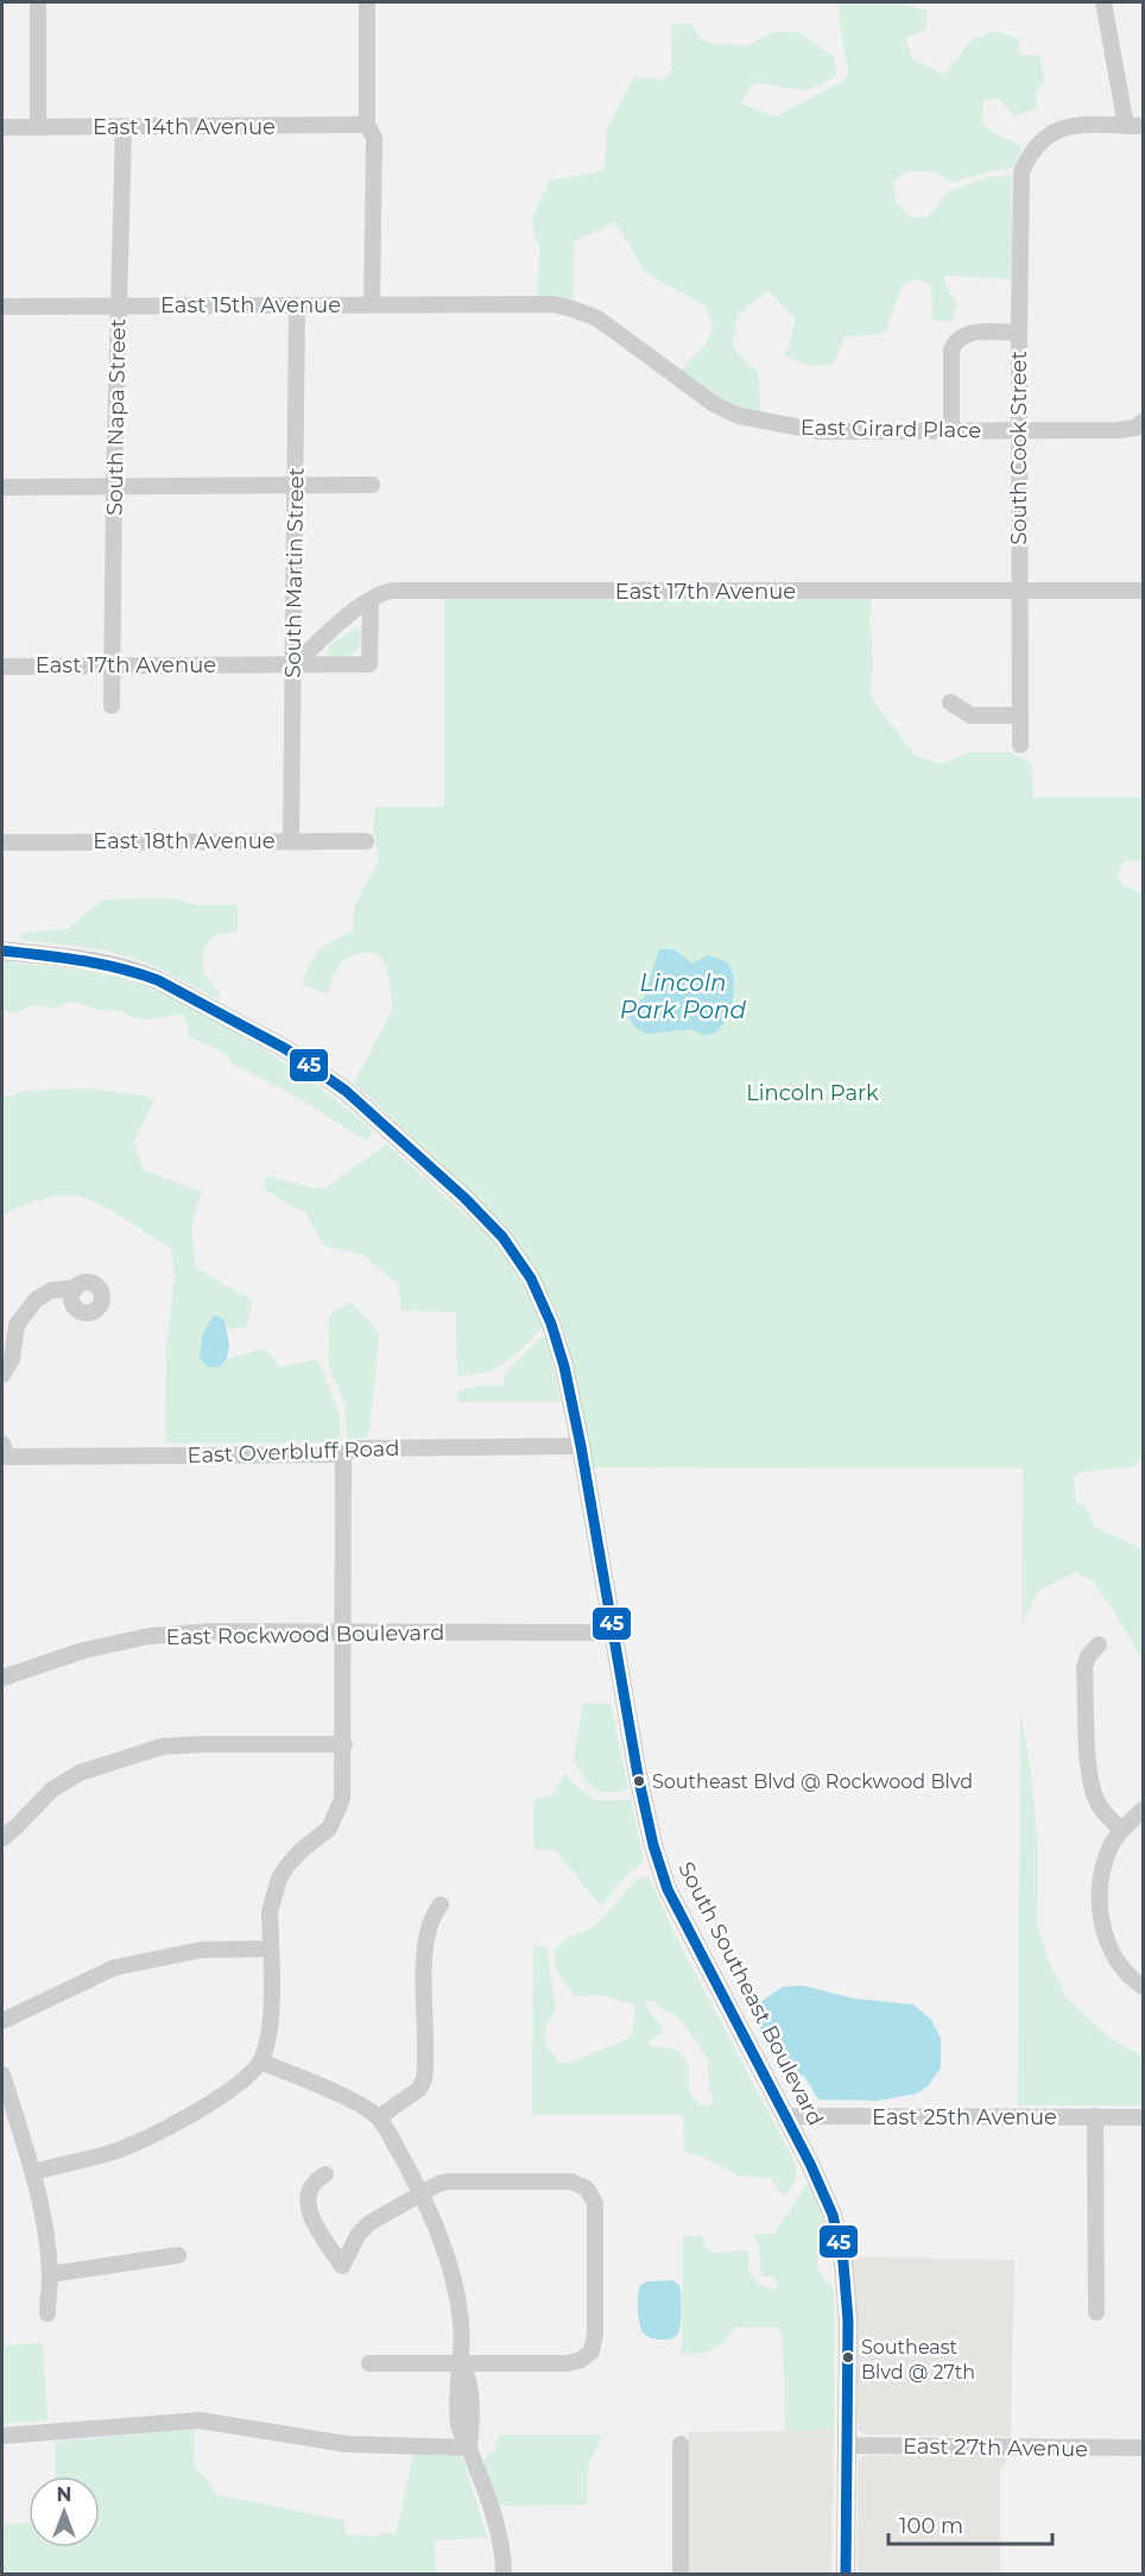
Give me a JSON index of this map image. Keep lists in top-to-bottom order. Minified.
{"streets":{"main road":["South Southeast Boulevard"],"street":["East 14th Avenue","East 15th Avenue","South Napa Street","East Girard Place","South Cook Street","South Martin Street","East 17th Avenue","East 18th Avenue","East Overbluff Road","East Rockwood Boulevard","East 25th Avenue","East 27th Avenue"]},"crossings":[["East 14th Avenue","South Napa Street"],["East 15th Avenue","South Napa Street"],["East 15th Avenue","East Girard Place"],["East 15th Avenue","South Martin Street"],["South Napa Street","East 17th Avenue"],["East Girard Place","South Cook Street"],["South Cook Street","East 17th Avenue"],["South Martin Street","East 17th Avenue"],["South Martin Street","East 18th Avenue"],["East Overbluff Road","South Southeast Boulevard"],["East Rockwood Boulevard","South Southeast Boulevard"],["South Southeast Boulevard","East 25th Avenue"],["South Southeast Boulevard","East 27th Avenue"]],"water":["Lincoln Park Pond"],"parks":["Lincoln Park"],"places":["Southeast Blvd @ Rockwood Blvd","Southeast Blvd @ 27th"],"lines":["transit line 45"],"scale_bar":"100 m","north":"top"}
